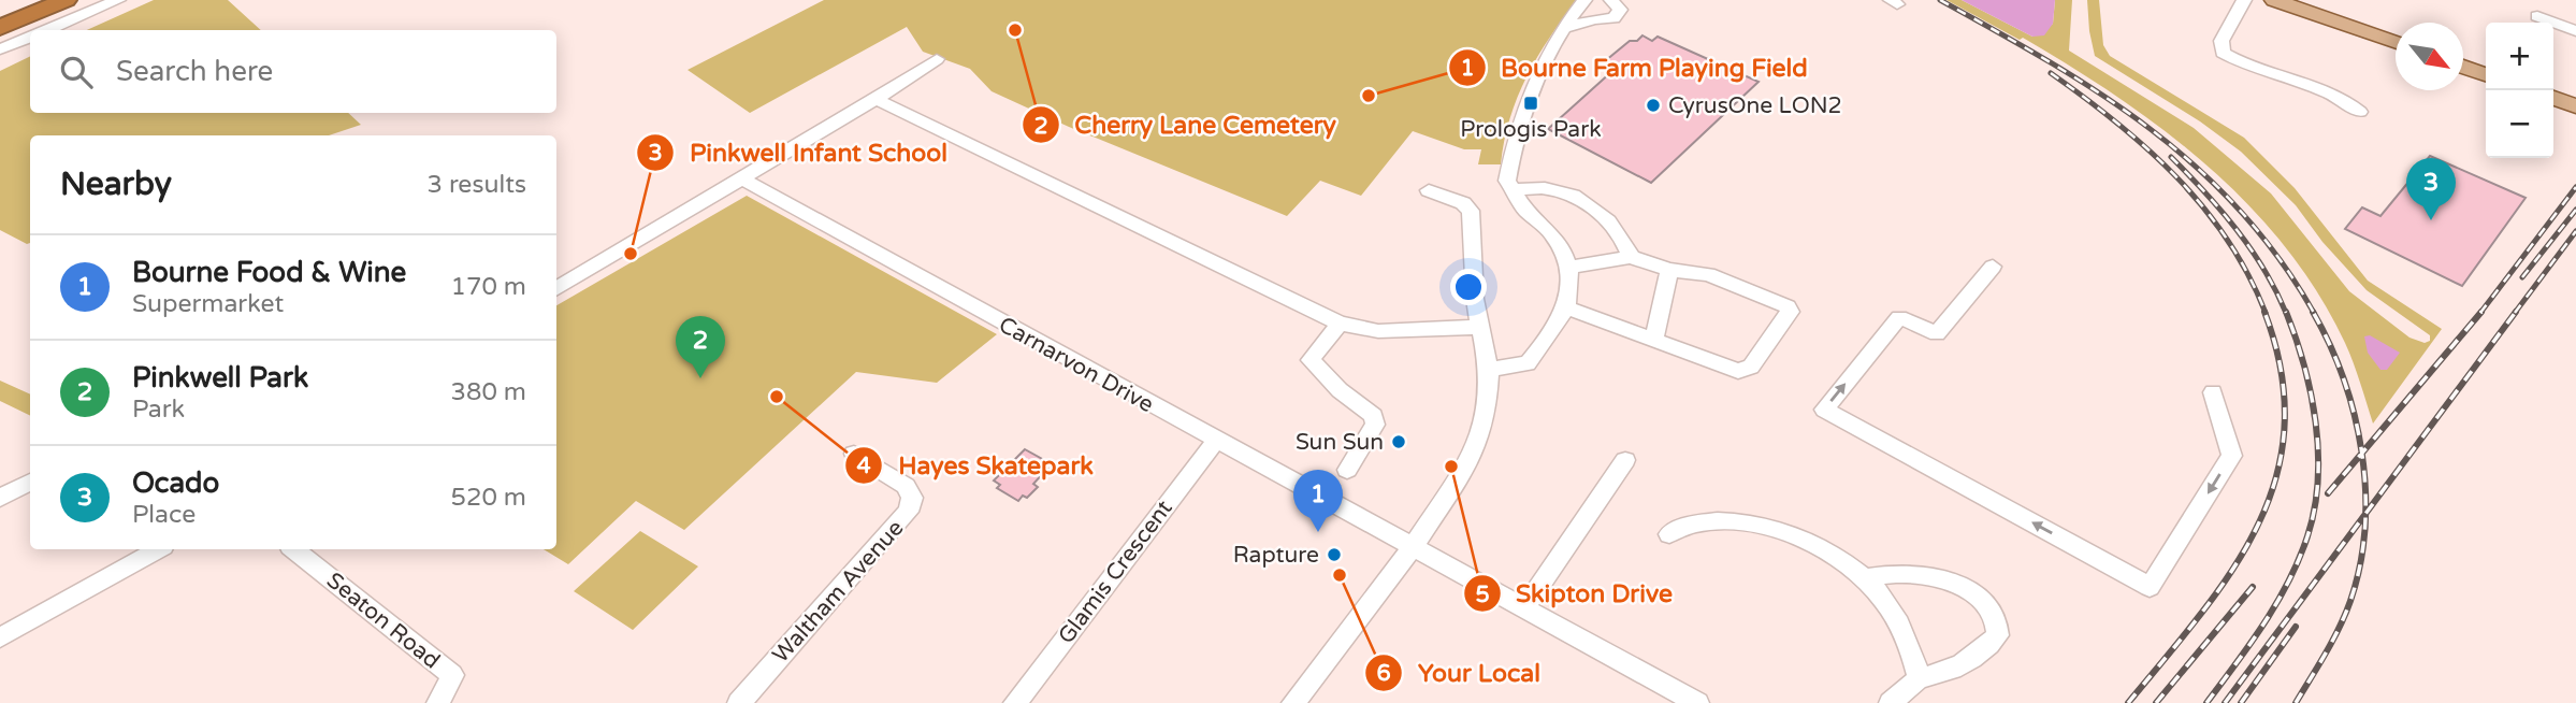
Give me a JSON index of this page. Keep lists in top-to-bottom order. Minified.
{"streets":{"street":["Carnarvon Drive","Glamis Crescent","Waltham Avenue","Seaton Road"]},"crossings":[["Carnarvon Drive","Glamis Crescent"]],"places":{"other":["Cherry Lane Cemetery","Bourne Farm Playing Field","CyrusOne LON2","Pinkwell Infant School","Hayes Skatepark","Sun Sun","Skipton Drive","Rapture","Your Local"],"transit":["Prologis Park"]},"north":"bottom right","page":{"map_buttons":["+","−"],"search":"Search here","heading":["Nearby","3 results"],"pins":["3","2","1"],"list":[{"mark":"1","name":"Bourne Food & Wine","note":"Supermarket","value":"170 m"},{"mark":"2","name":"Pinkwell Park","note":"Park","value":"380 m"},{"mark":"3","name":"Ocado","note":"Place","value":"520 m"}]}}
